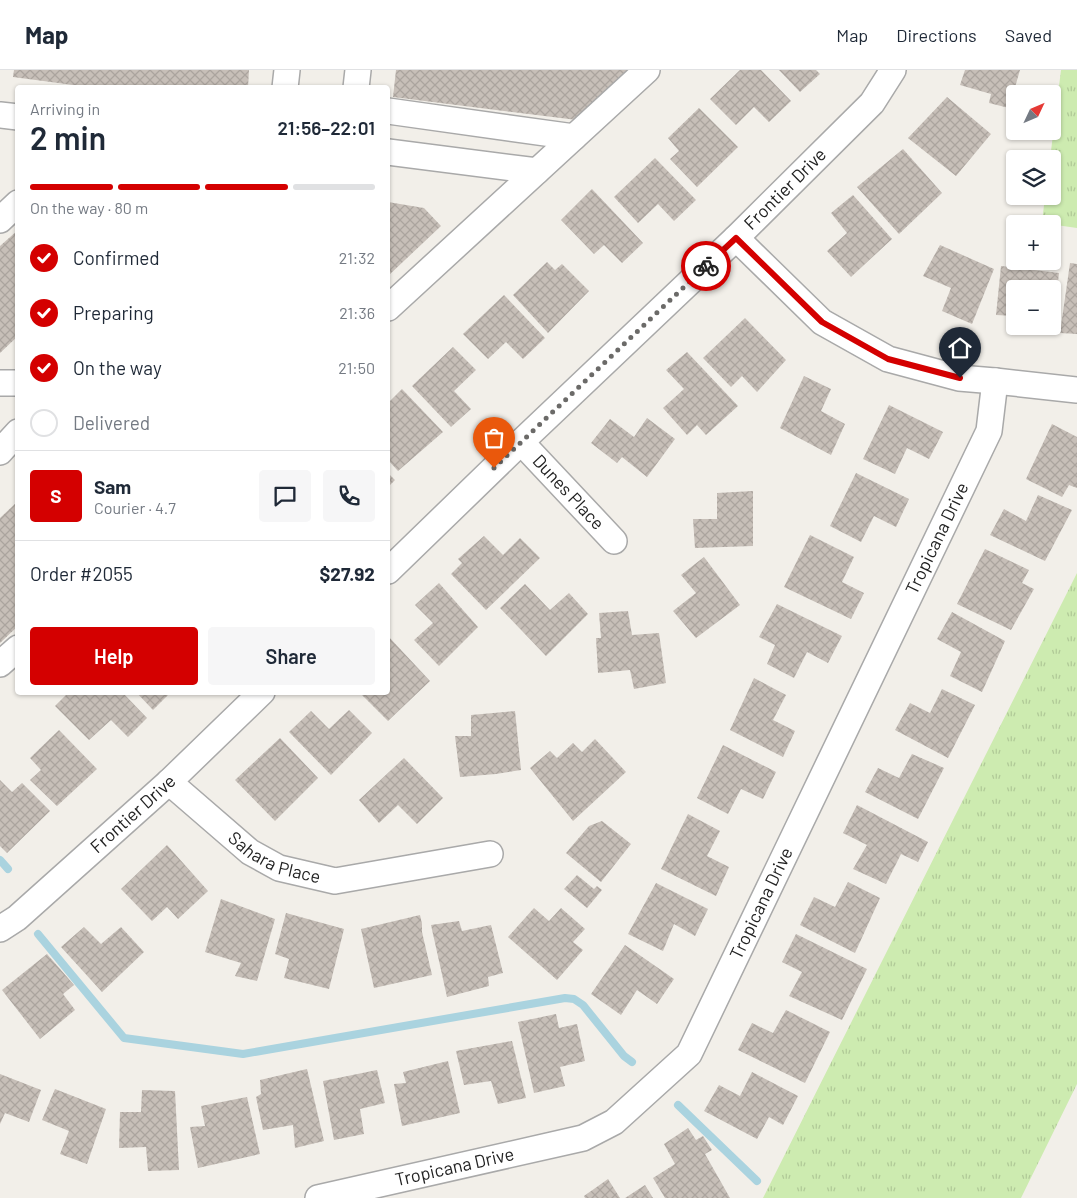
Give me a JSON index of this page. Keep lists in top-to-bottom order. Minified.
{"streets":{"street":["Frontier Drive","Dunes Place","Tropicana Drive","Sahara Place"]},"crossings":[["Frontier Drive","Dunes Place"],["Frontier Drive","Sahara Place"]],"north":"top right","page":{"header":"Map","nav":["Map","Directions","Saved"],"map_buttons":["+","−"],"heading":["2 min","Arriving in","21:56–22:01"],"panel":["Sam","Courier · 4.7","Order #2055","$27.92"],"bar":"On the way · 80 m","list":[["Confirmed","21:32"],["Preparing","21:36"],["On the way","21:50"],"Delivered"],"round":"S","buttons":["Help","Share"]}}
